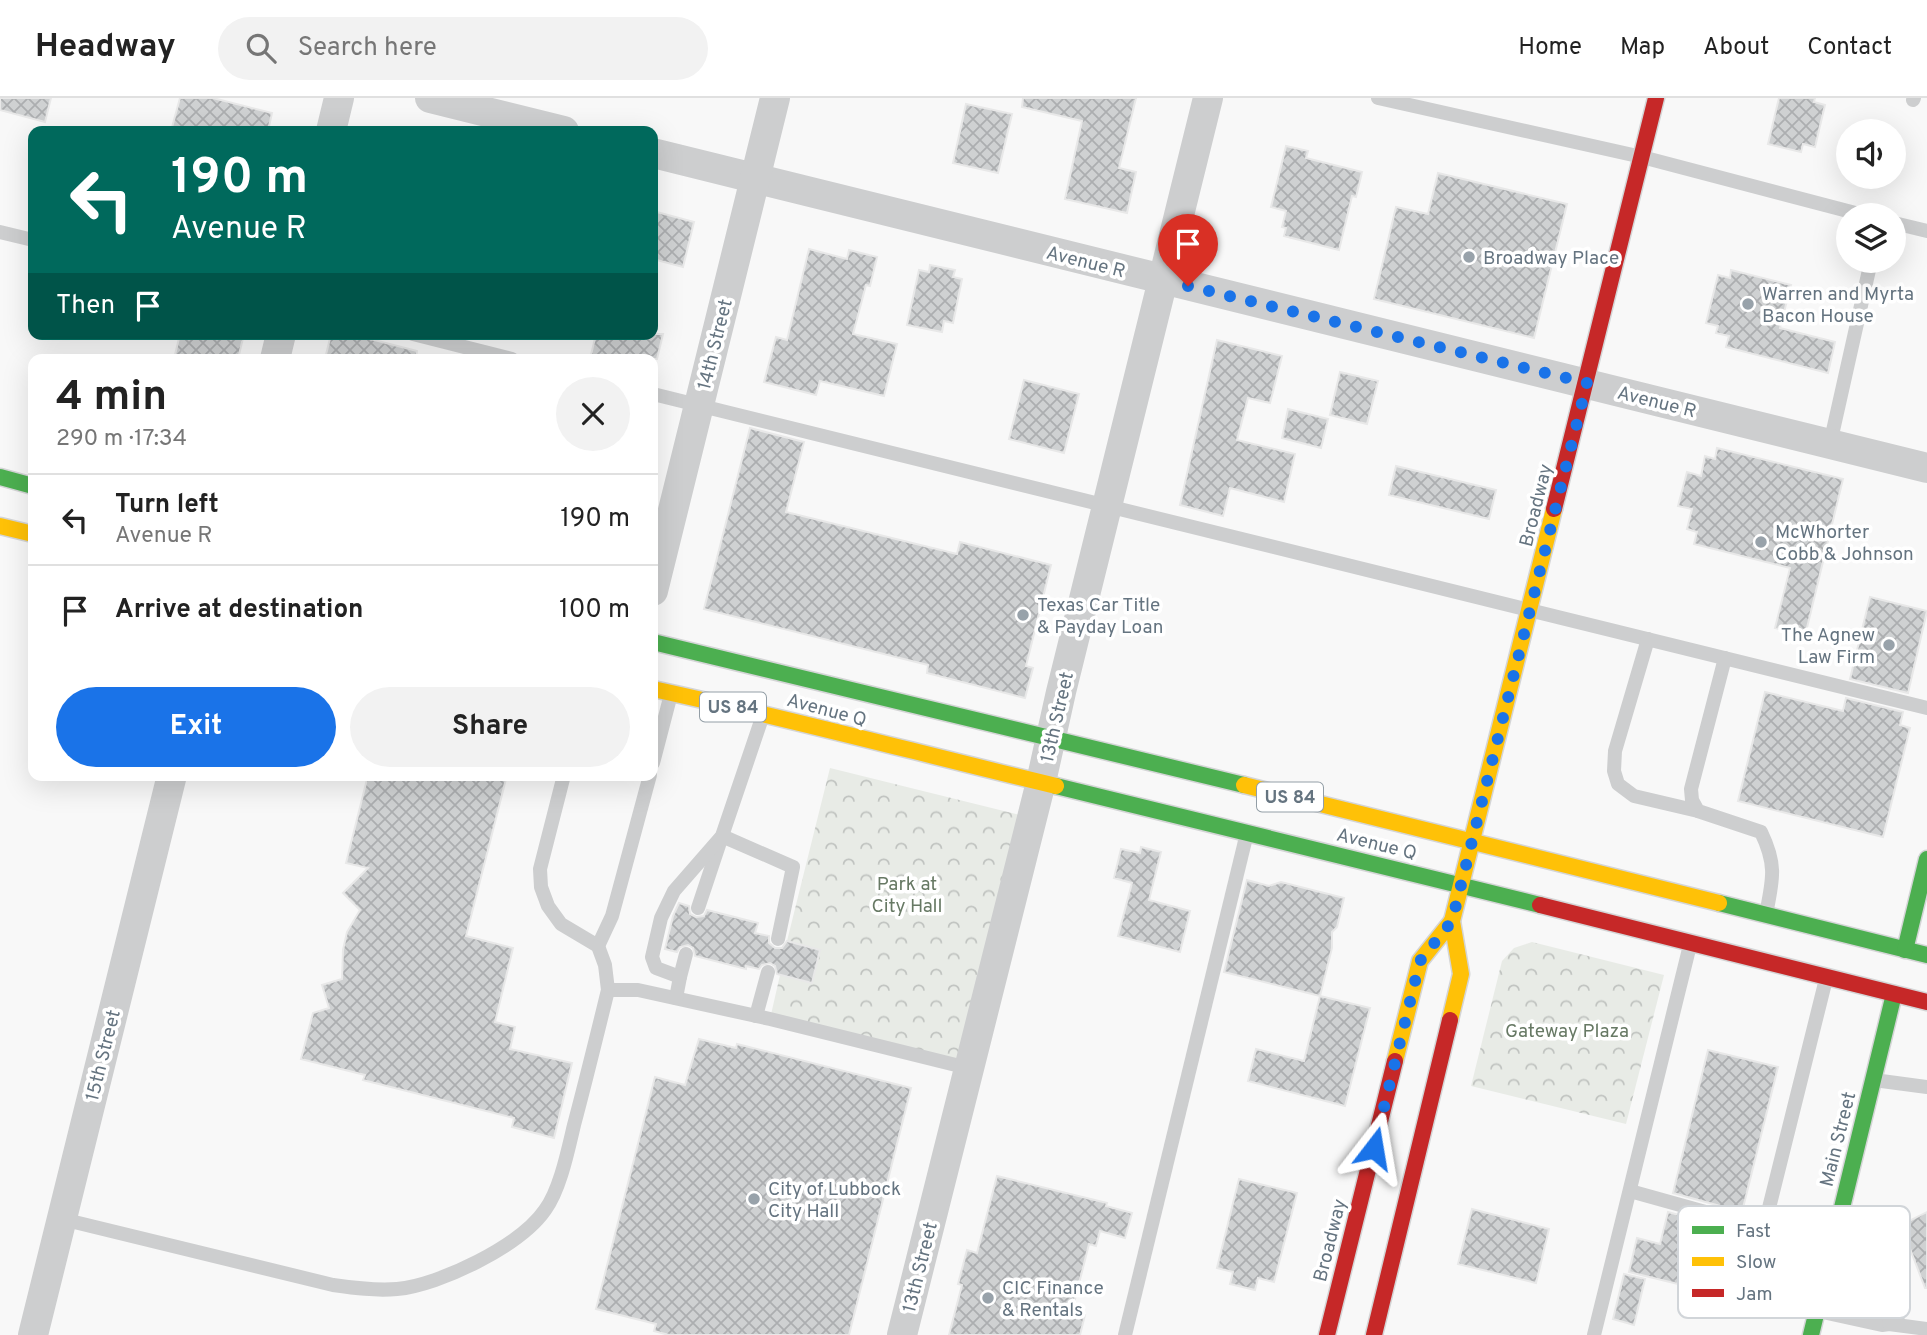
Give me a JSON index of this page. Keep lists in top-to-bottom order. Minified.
{"streets":{"main road":["Broadway","US 84","Avenue Q","Main Street"],"street":["Avenue R","14th Street","13th Street","15th Street"]},"crossings":[["Avenue R","14th Street"],["Avenue R","Broadway"],["Avenue R","13th Street"],["Broadway","Avenue Q"],["Avenue Q","13th Street"],["Avenue Q","Main Street"]],"parks":["Park at City Hall","Gateway Plaza"],"places":["Broadway Place","Warren and Myrta Bacon House","McWhorter Cobb & Johnson","Texas Car Title & Payday Loan","The Agnew Law Firm","City of Lubbock City Hall","CIC Finance & Rentals"],"legend":["Fast","Slow","Jam"],"page":{"header":"Headway","search":"Search here","nav":["Home","Map","About","Contact"],"turn":["190 m","Avenue R"],"then":"Then","heading":["4 min","290 m · 17:34"],"list":[{"name":"Turn left","note":"Avenue R","value":"190 m"},{"name":"Arrive at destination","value":"100 m"}],"buttons":["Exit","Share"]}}
